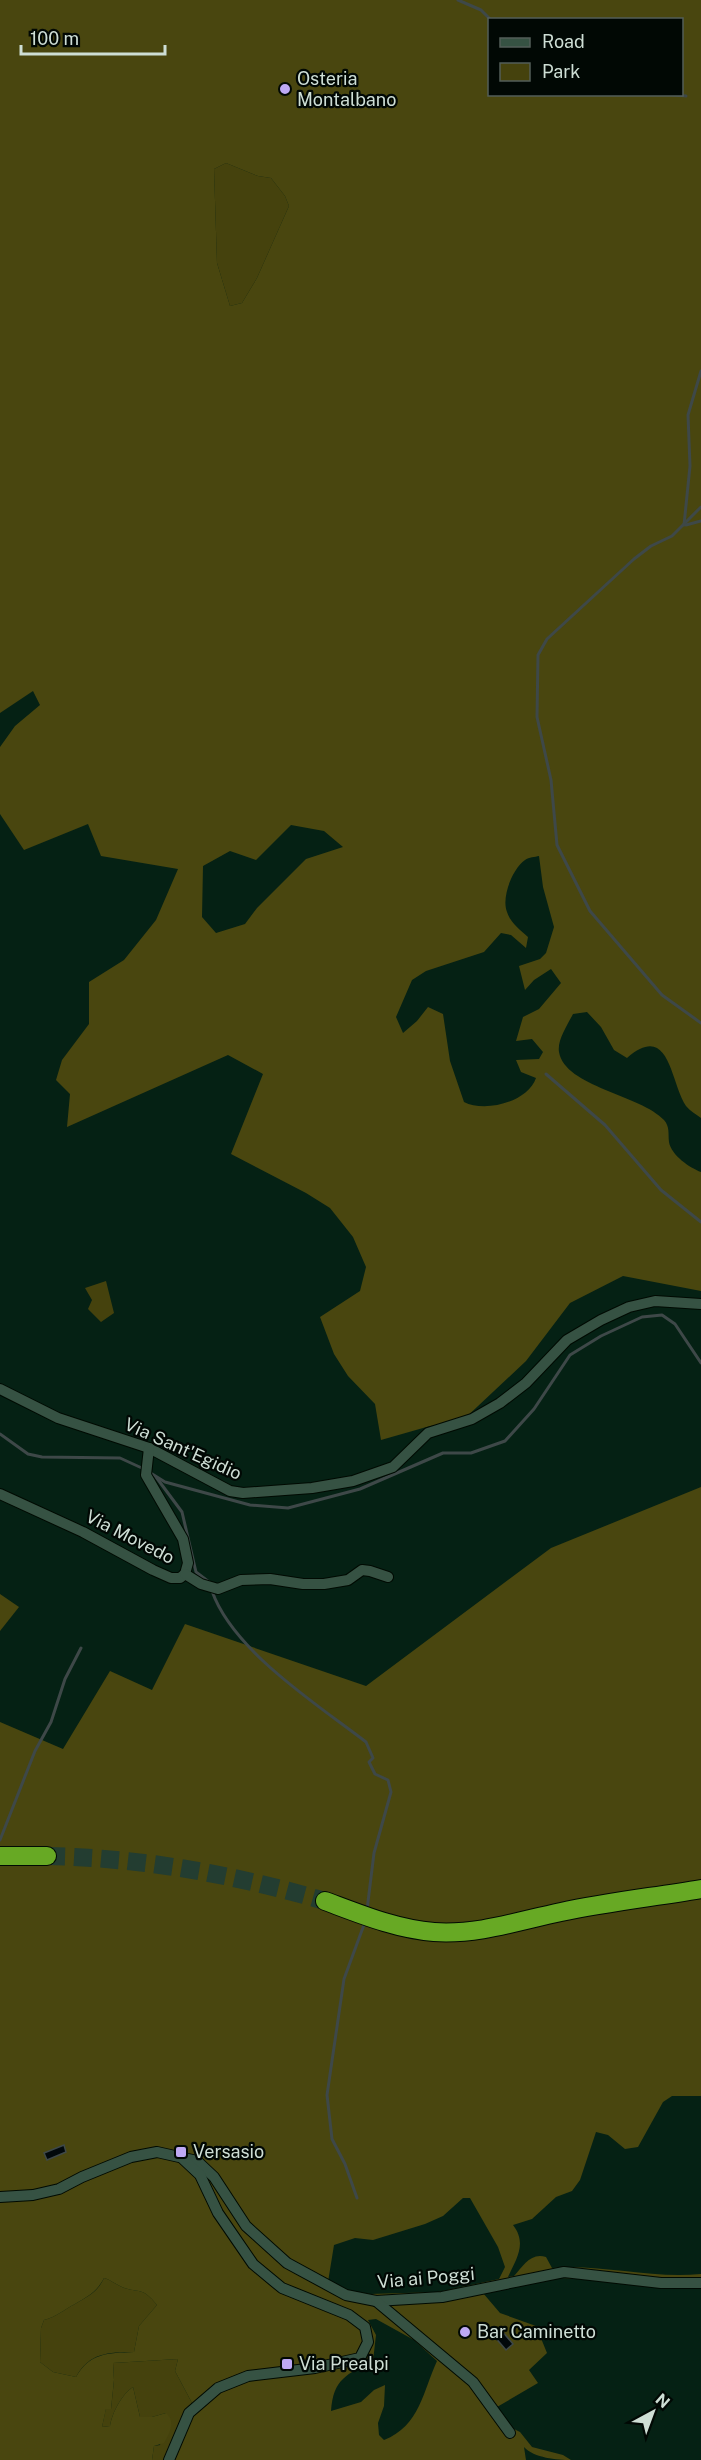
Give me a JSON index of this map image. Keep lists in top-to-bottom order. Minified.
{"streets":{"street":["Via Sant'Egidio","Via Movedo","Via ai Poggi"]},"crossings":[["Via Sant'Egidio","Via Movedo"]],"places":{"other":["Osteria Montalbano","Bar Caminetto"],"transit":["Versasio","Via Prealpi"]},"legend":["Road","Park"],"scale_bar":"100 m","north":"top right"}
